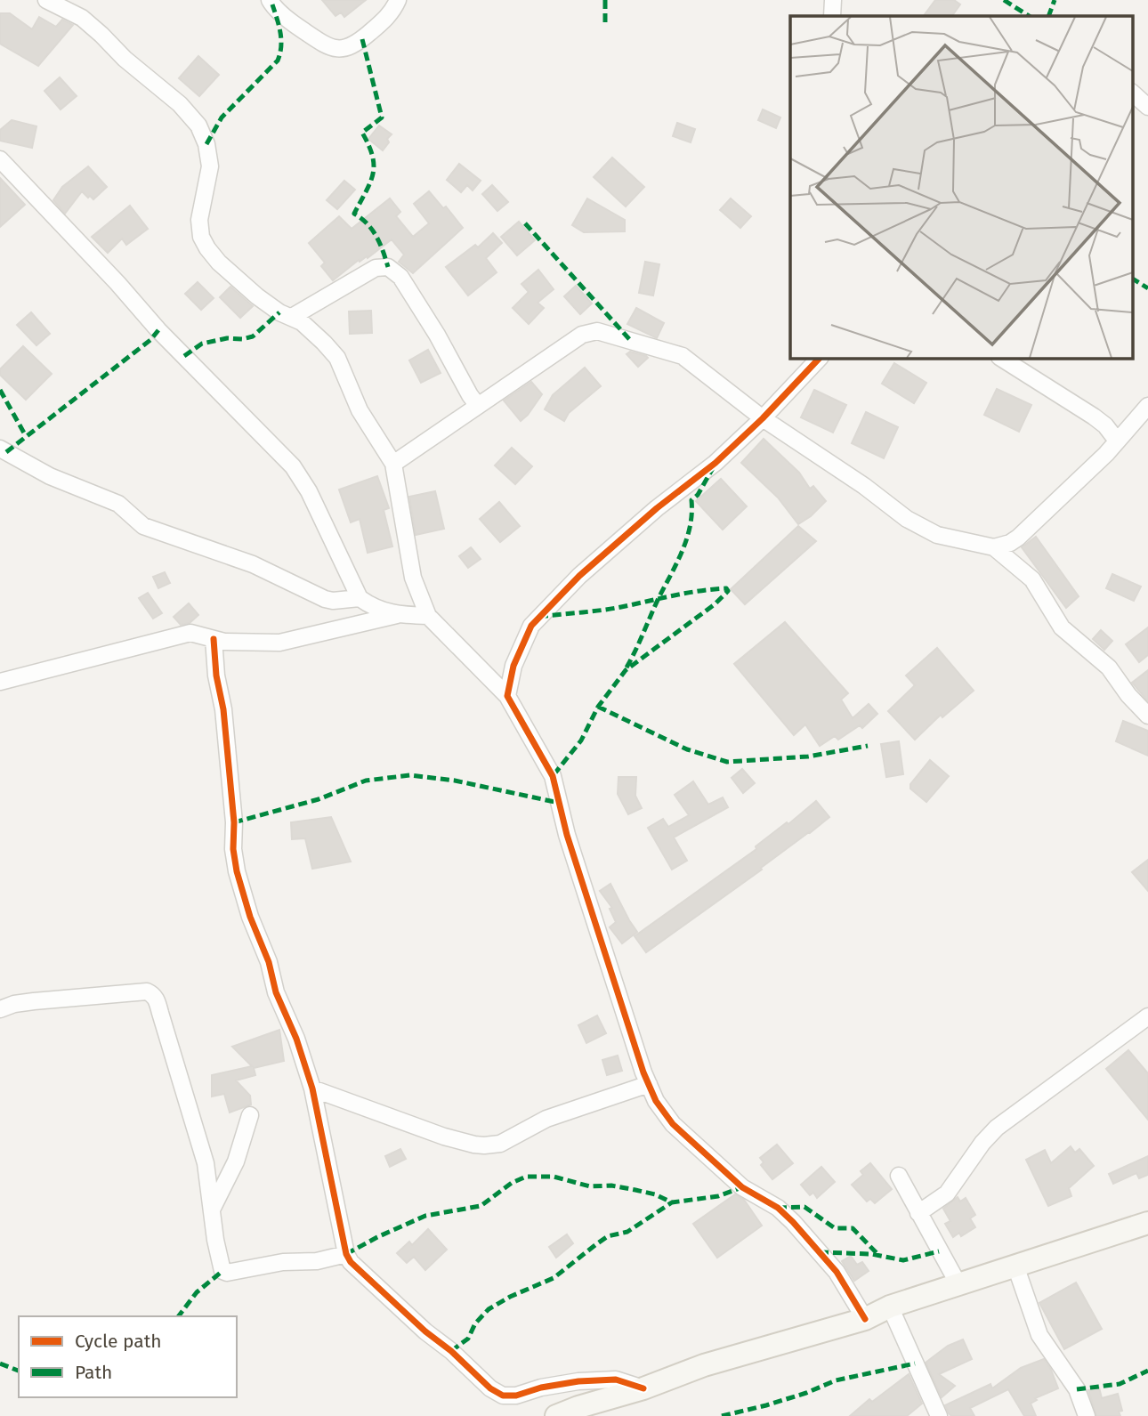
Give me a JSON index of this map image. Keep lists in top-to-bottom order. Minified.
{"legend":["Cycle path","Path"]}
